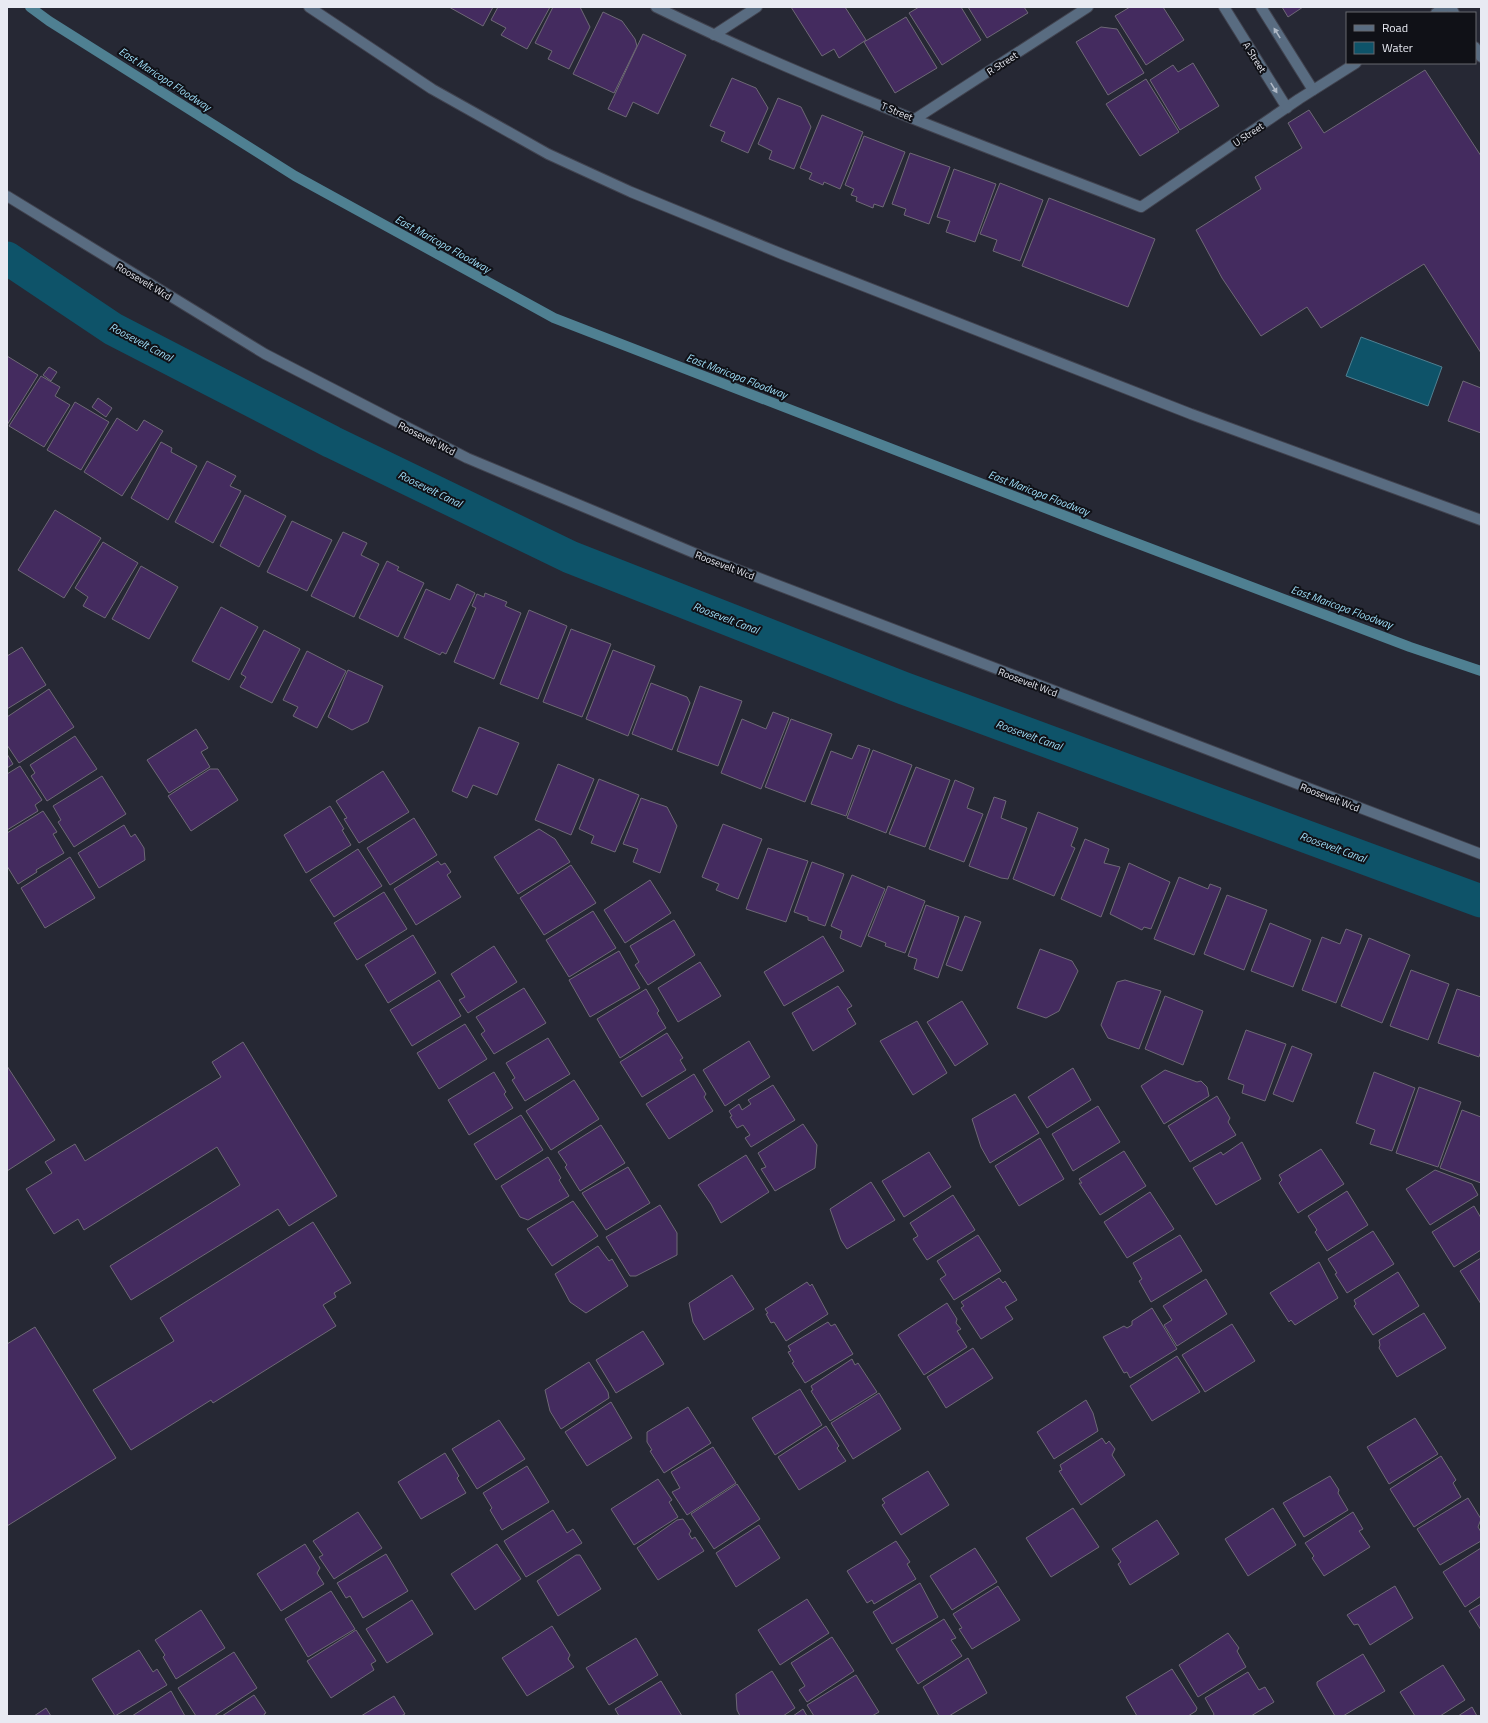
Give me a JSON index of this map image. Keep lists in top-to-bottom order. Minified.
{"streets":{"street":["A Street","R Street","T Street","U Street","Roosevelt Wcd"]},"crossings":[["A Street","U Street"],["R Street","T Street"],["T Street","U Street"]],"water":["East Maricopa Floodway","Roosevelt Canal"],"legend":["Road","Water"]}
